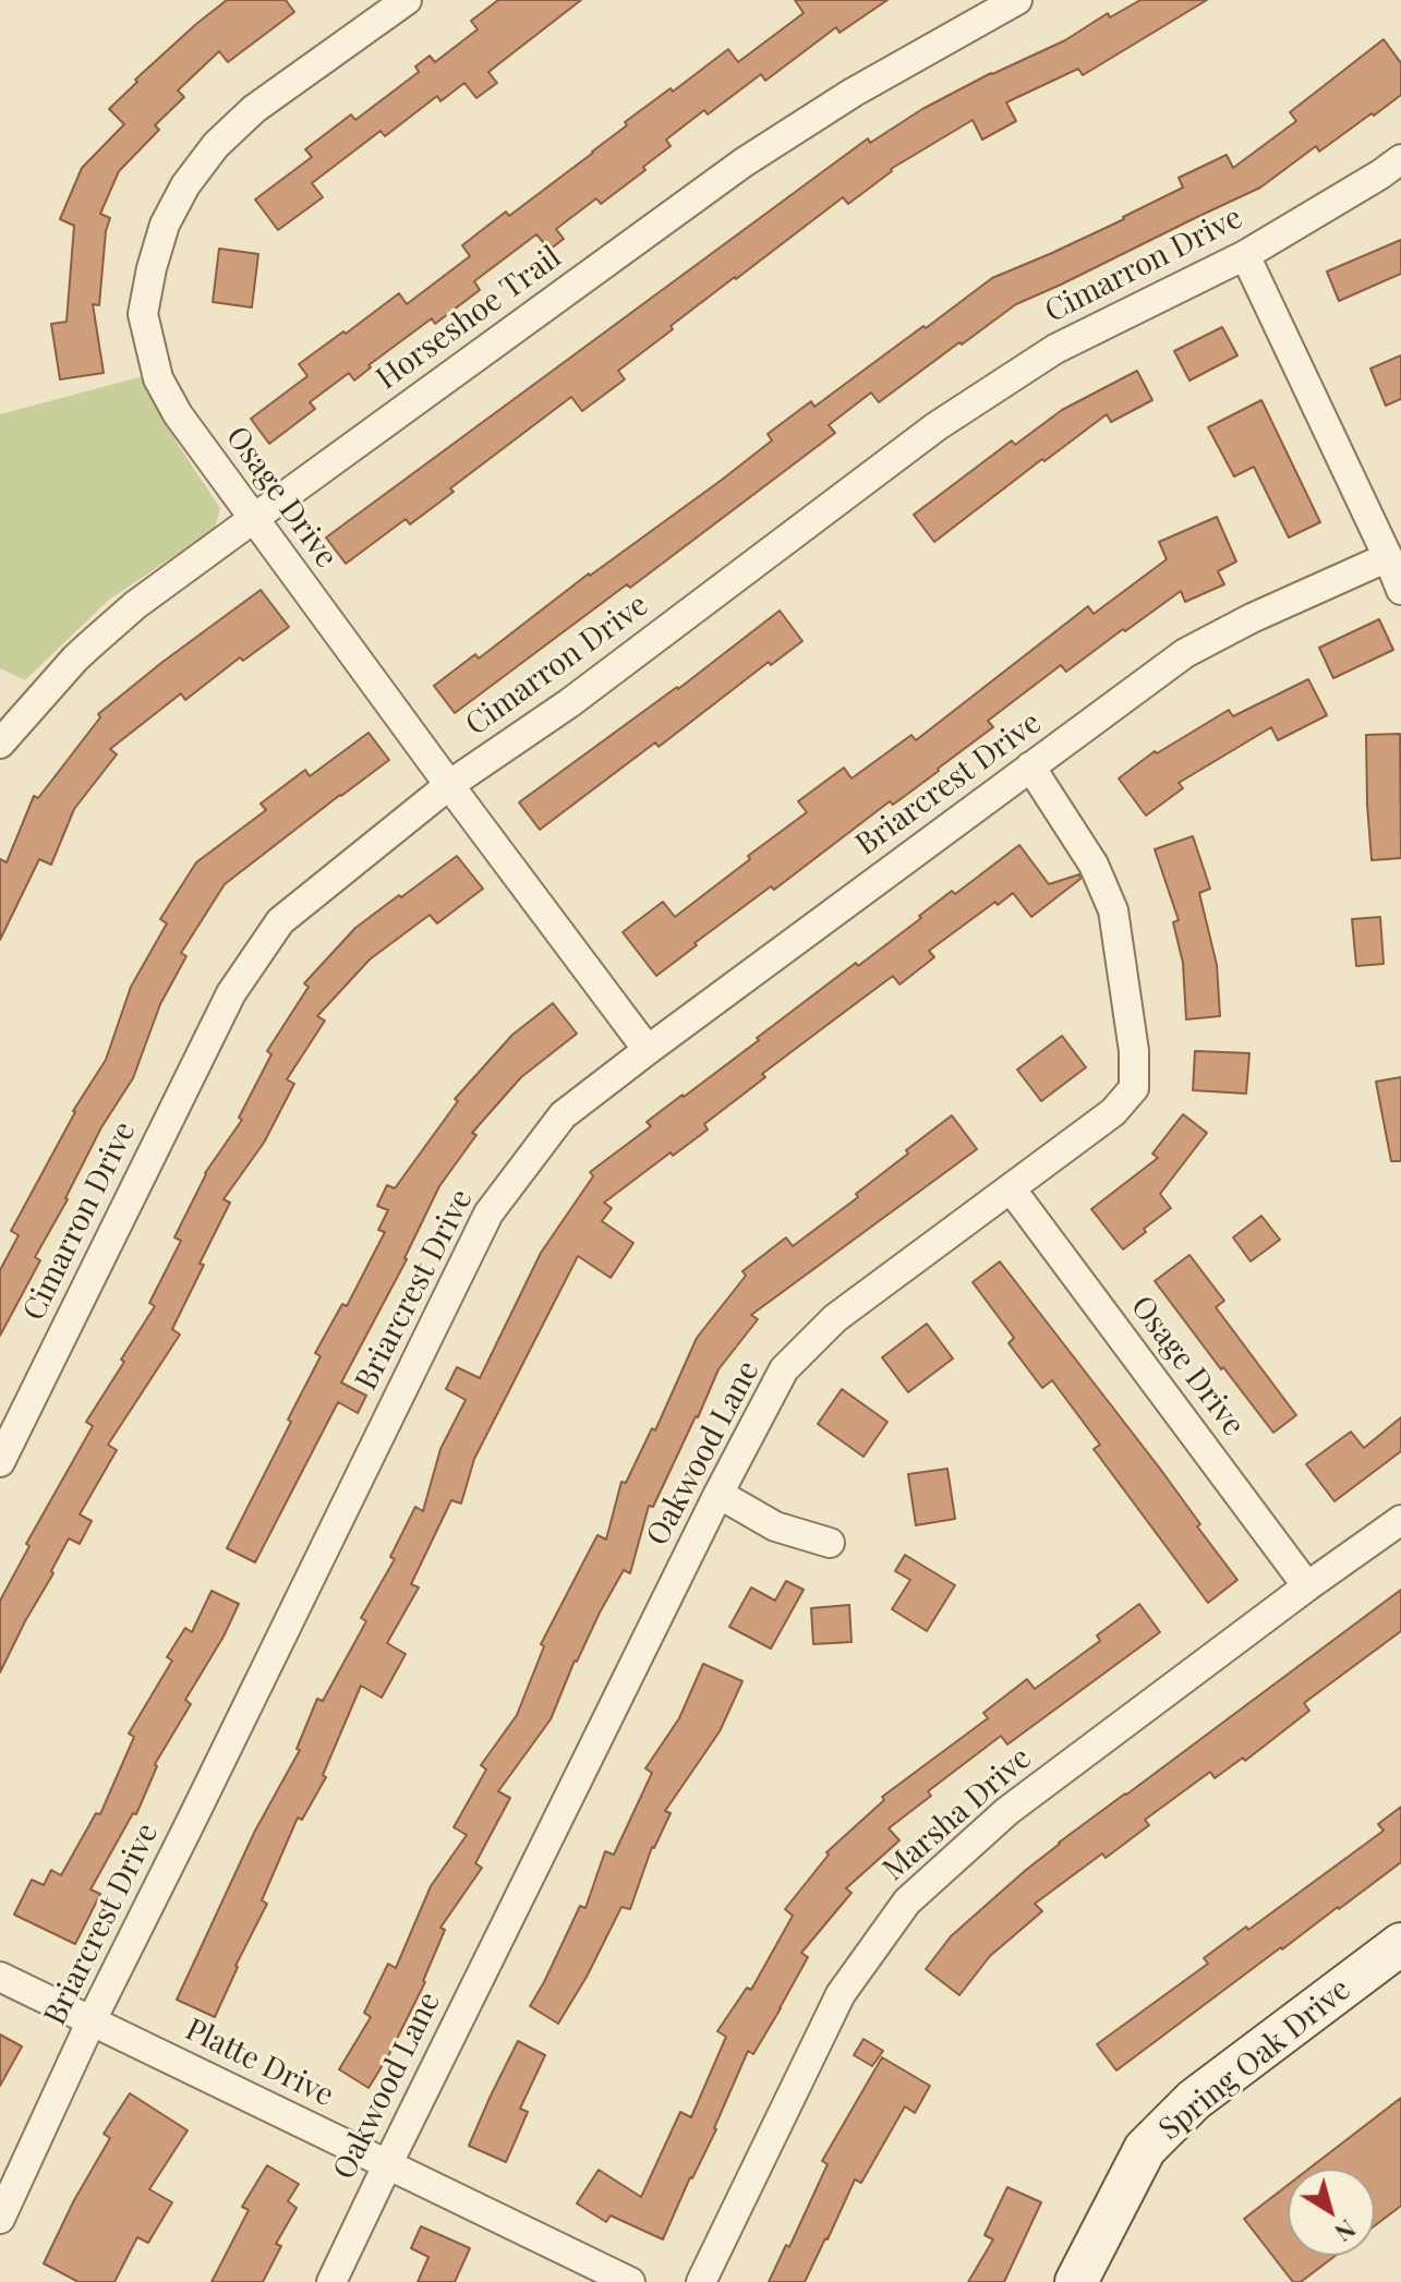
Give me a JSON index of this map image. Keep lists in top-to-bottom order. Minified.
{"streets":{"street":["Cimarron Drive","Horseshoe Trail","Osage Drive","Briarcrest Drive","Oakwood Lane","Marsha Drive","Spring Oak Drive","Platte Drive"]},"crossings":[["Cimarron Drive","Osage Drive"],["Horseshoe Trail","Osage Drive"],["Osage Drive","Briarcrest Drive"],["Osage Drive","Oakwood Lane"],["Osage Drive","Marsha Drive"],["Briarcrest Drive","Oakwood Lane"],["Briarcrest Drive","Platte Drive"],["Oakwood Lane","Platte Drive"]],"north":"bottom right"}
